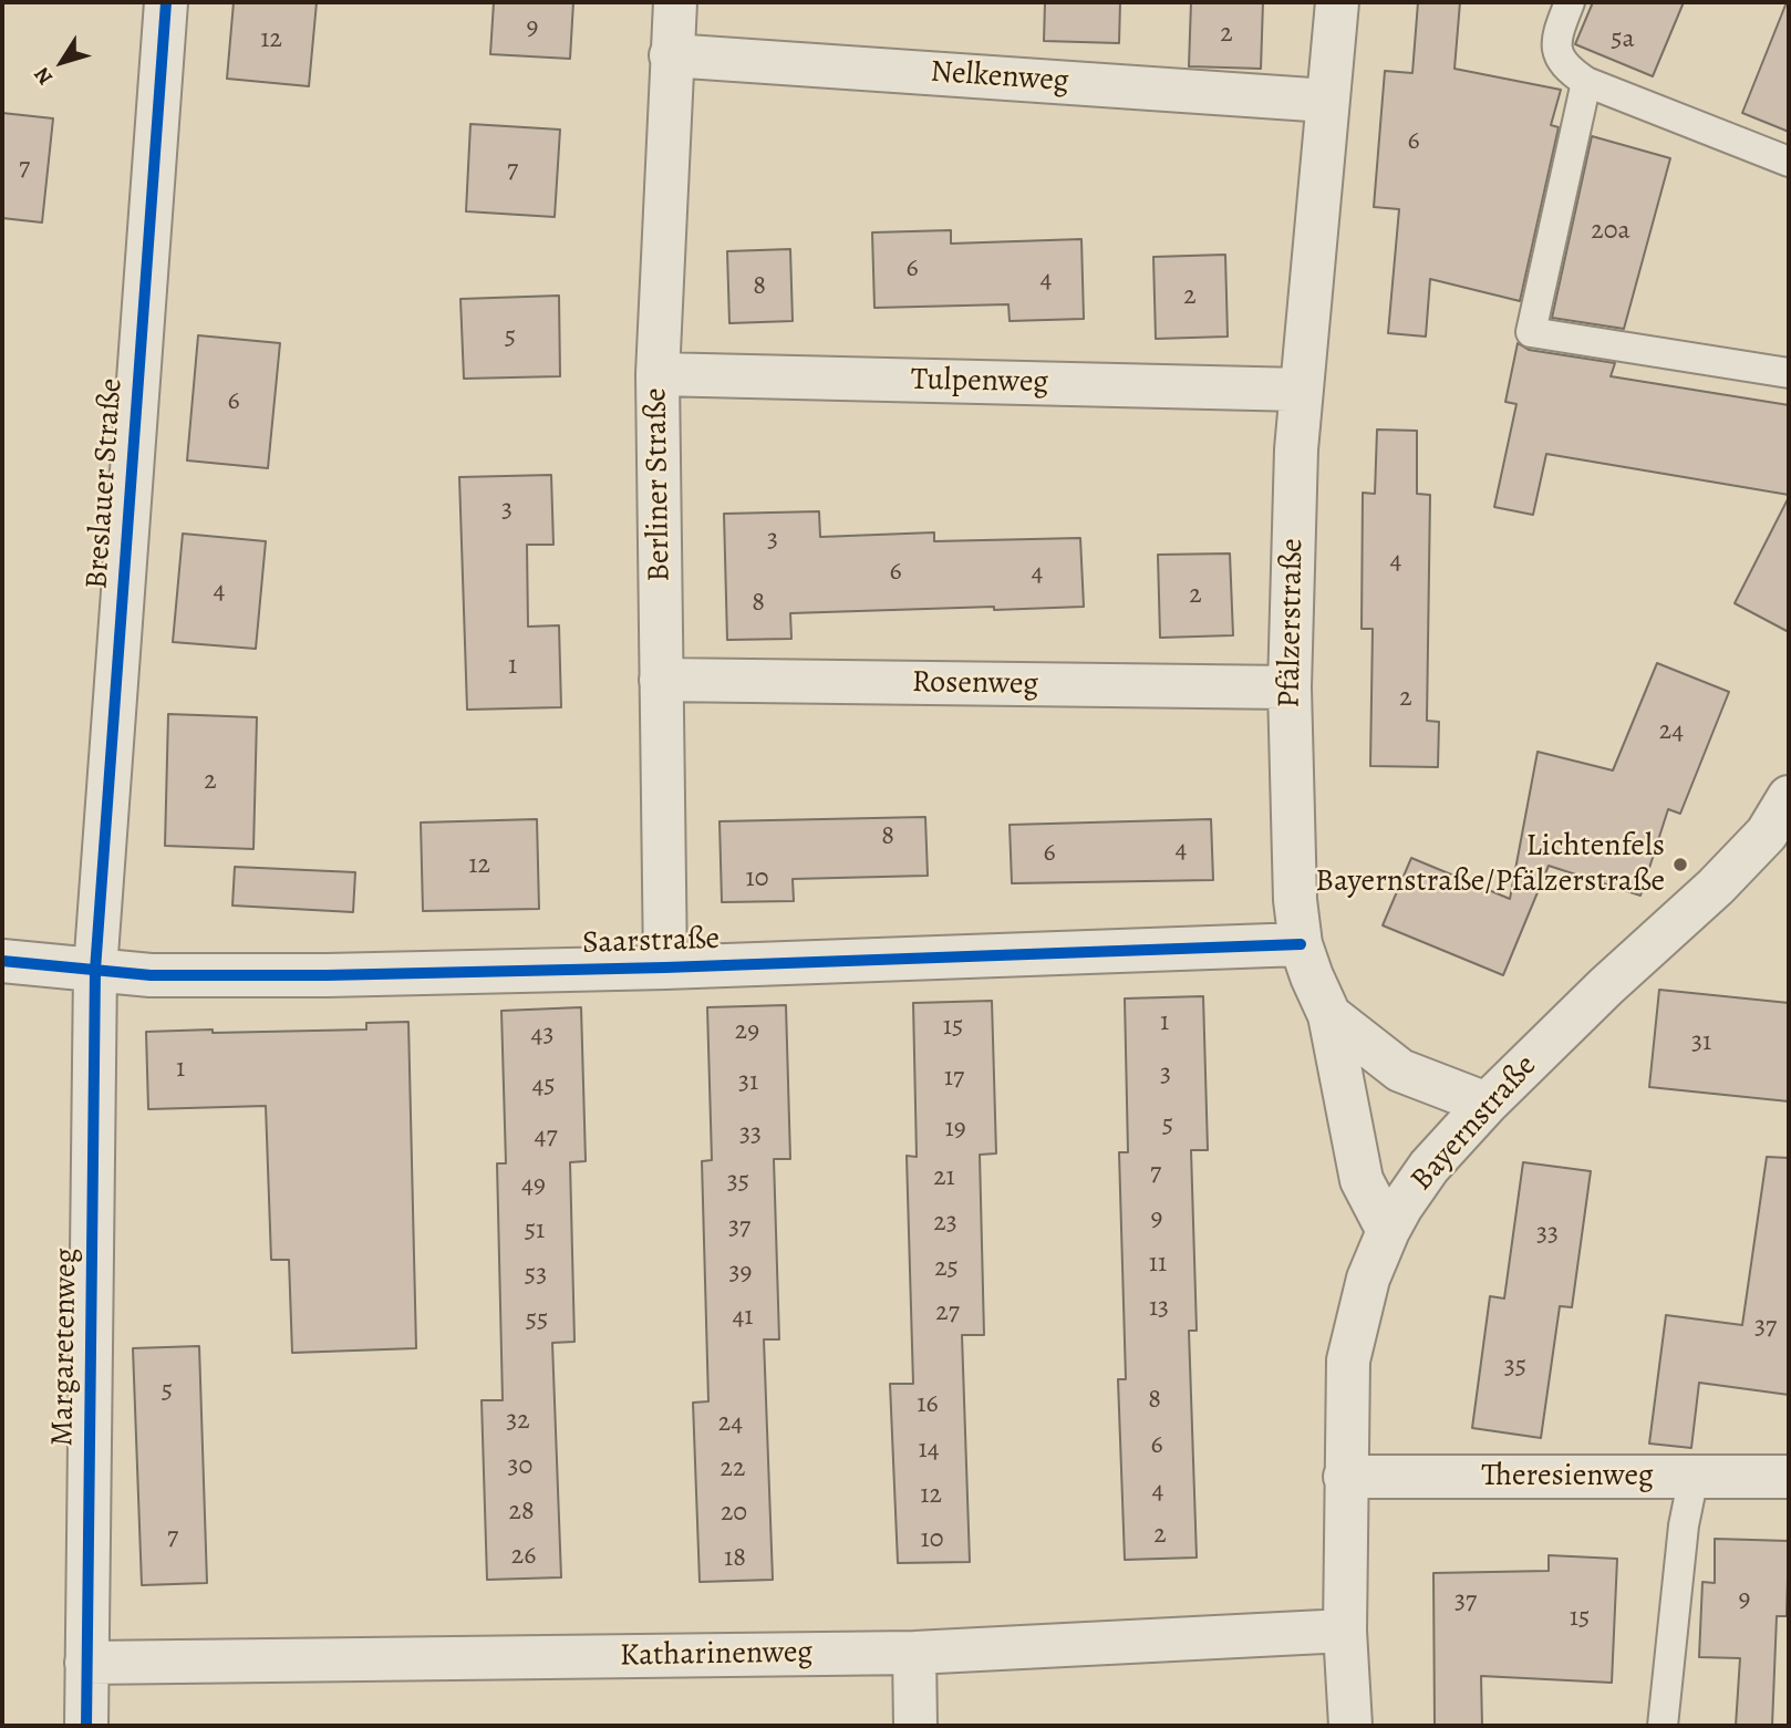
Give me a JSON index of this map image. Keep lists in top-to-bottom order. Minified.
{"streets":{"street":["Nelkenweg","Tulpenweg","Breslauer Straße","Berliner Straße","Pfälzerstraße","Rosenweg","Saarstraße","Bayernstraße","Margaretenweg","Theresienweg","Katharinenweg"]},"crossings":[["Nelkenweg","Berliner Straße"],["Nelkenweg","Pfälzerstraße"],["Tulpenweg","Berliner Straße"],["Tulpenweg","Pfälzerstraße"],["Breslauer Straße","Saarstraße"],["Breslauer Straße","Margaretenweg"],["Berliner Straße","Rosenweg"],["Berliner Straße","Saarstraße"],["Pfälzerstraße","Rosenweg"],["Pfälzerstraße","Saarstraße"],["Pfälzerstraße","Bayernstraße"],["Saarstraße","Margaretenweg"],["Bayernstraße","Theresienweg"],["Bayernstraße","Katharinenweg"],["Margaretenweg","Katharinenweg"]],"places":["Lichtenfels Bayernstraße/Pfälzerstraße"],"house_numbers":["9","2","12","5a","6","7","7","20a","6","4","8","2","5","6","3","3","4","6","4","4","2","8","1","2","24","2","8","4","6","12","10","1","15","29","43","31","1","3","17","31","45","5","19","33","47","7","21","35","49","9","23","37","51","33","11","25","39","53","13","27","41","55","37","35","5","8","16","32","24","6","14","30","22","4","12","28","20","2","7","10","26","18","9","37","15"],"north":"bottom left"}
